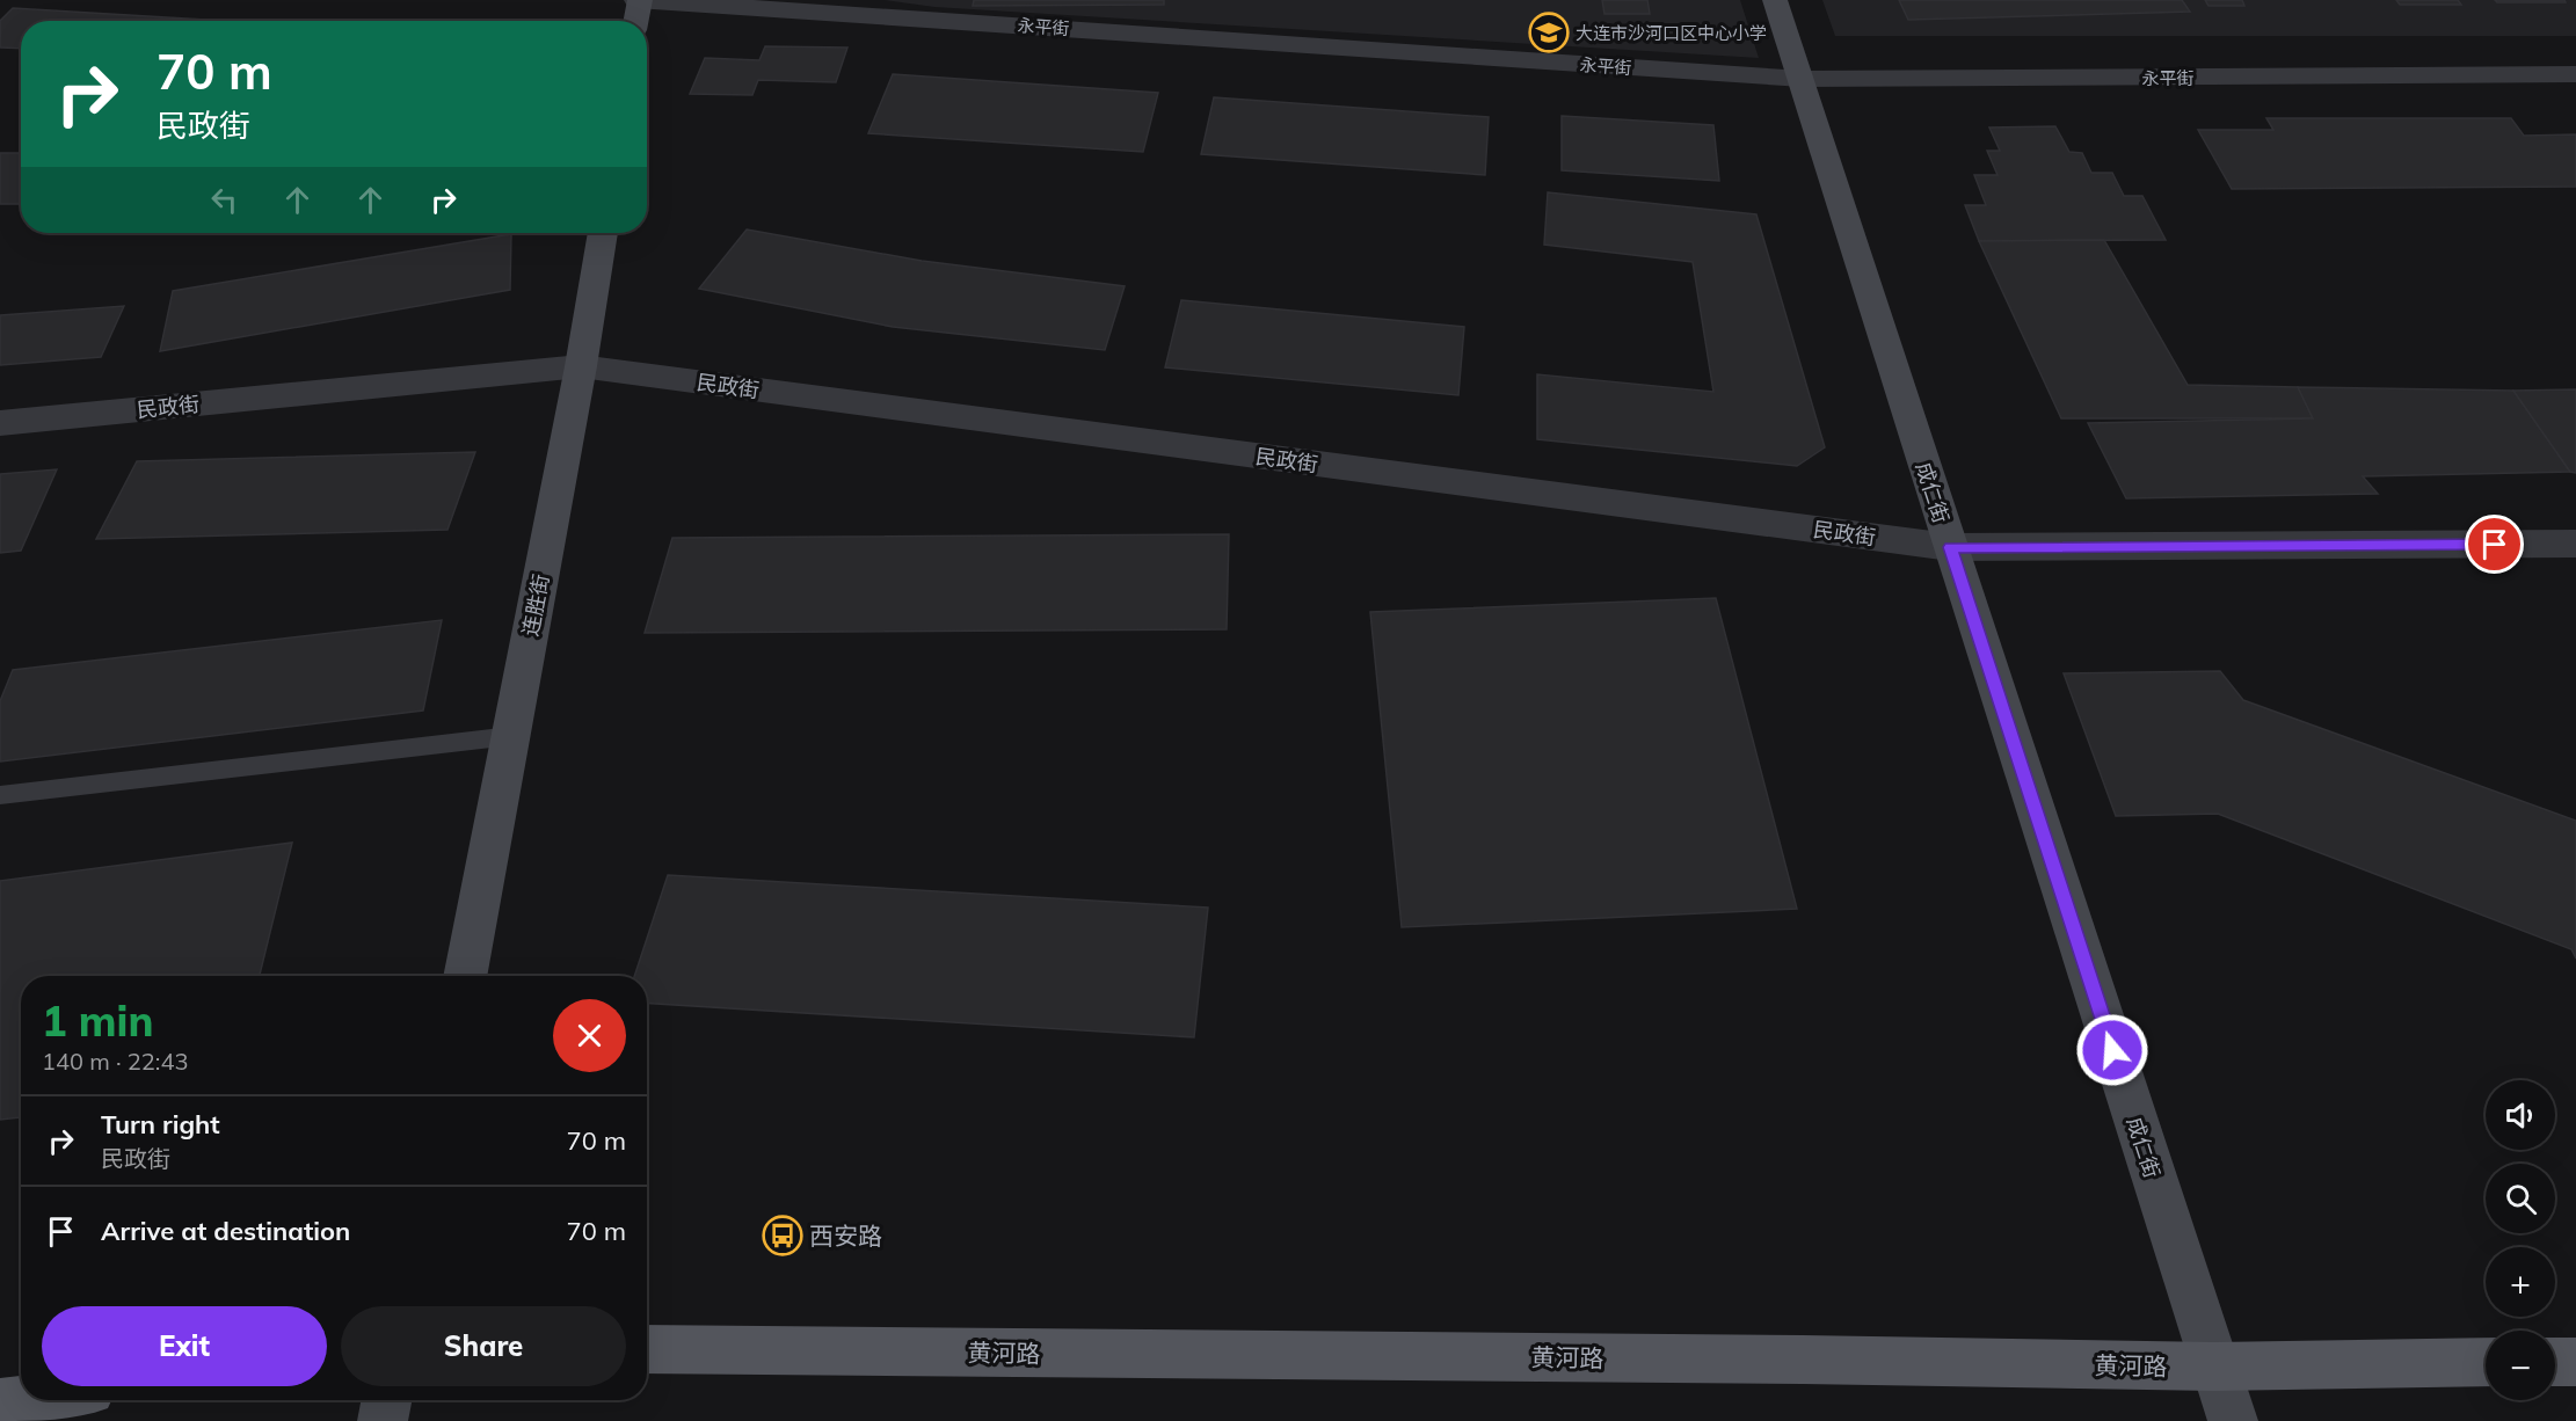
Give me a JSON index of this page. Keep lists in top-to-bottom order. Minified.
{"streets":{"main road":["黄河路"],"street":["永平街","民政街","成仁街","连胜街"]},"crossings":[["永平街","成仁街"],["民政街","成仁街"],["民政街","连胜街"],["成仁街","黄河路"]],"places":{"school or university":["大连市沙河口区中心小学"],"bus stop":["西安路"]},"page":{"turn":["70 m","民政街"],"heading":["1 min","140 m · 22:43"],"map_buttons":["+","−"],"list":[{"name":"Turn right","note":"民政街","value":"70 m"},{"name":"Arrive at destination","value":"70 m"}],"buttons":["Exit","Share"]}}
